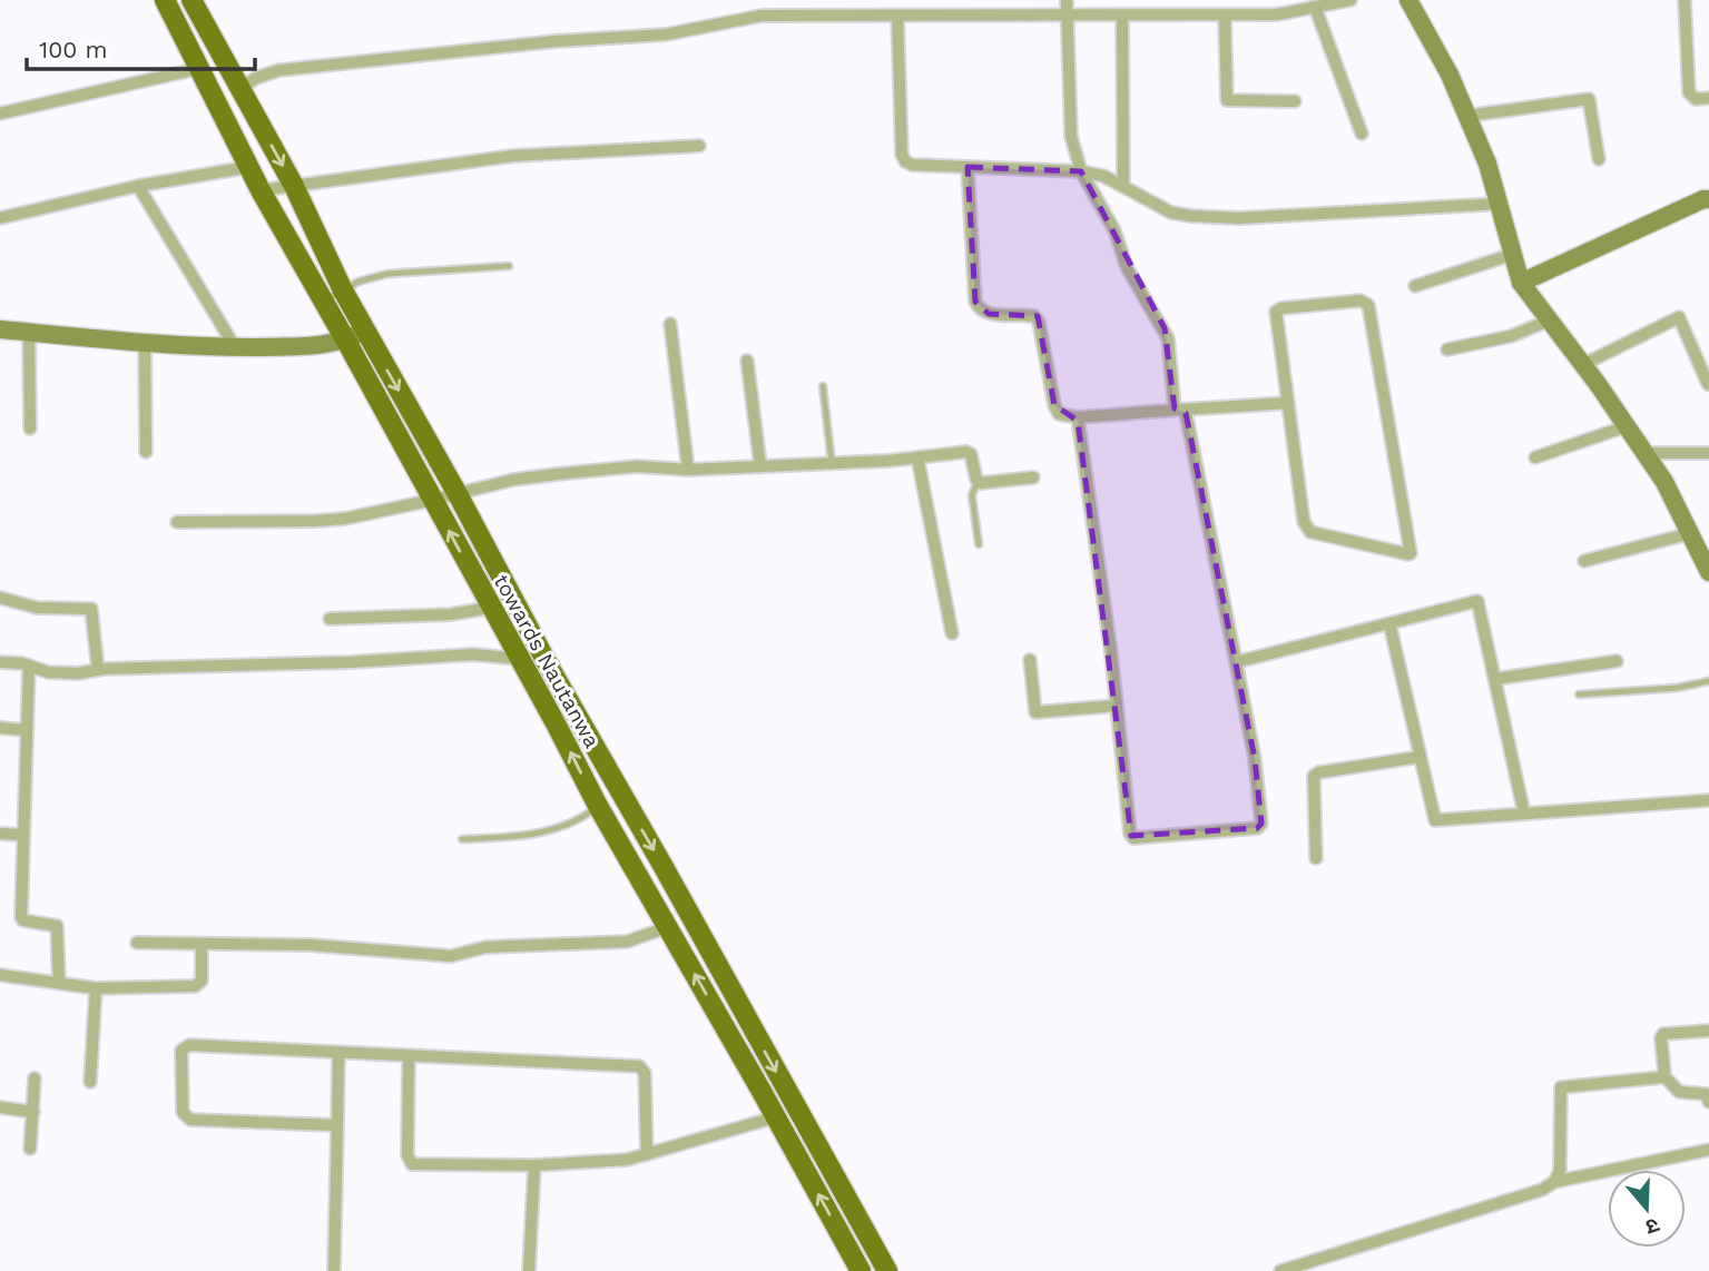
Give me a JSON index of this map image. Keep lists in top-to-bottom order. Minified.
{"streets":{"main road":["towards Nautanwa"]},"scale_bar":"100 m","north":"bottom"}
